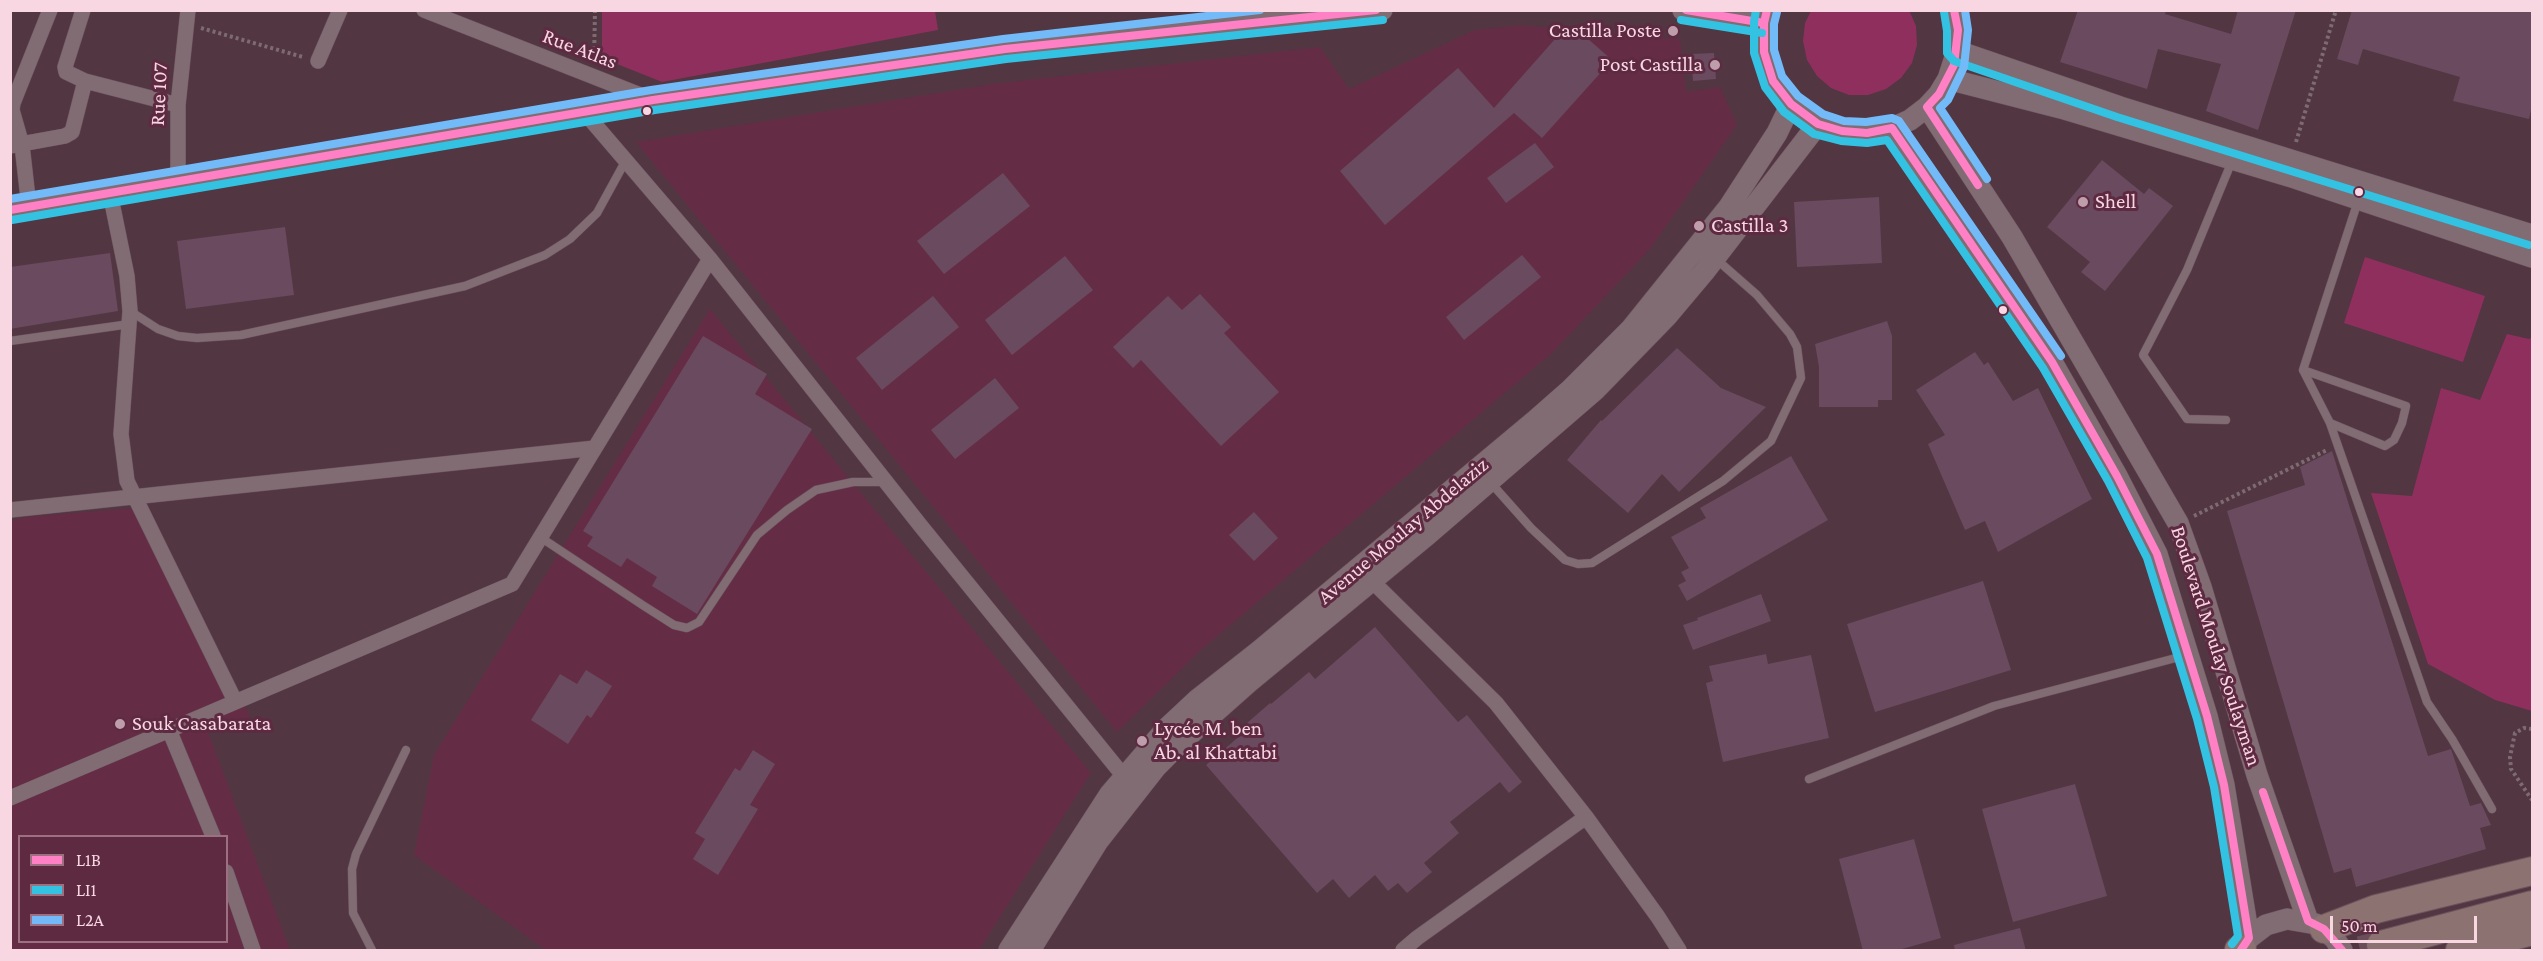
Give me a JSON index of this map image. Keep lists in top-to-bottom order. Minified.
{"streets":{"main road":["Avenue Moulay Abdelaziz","Boulevard Moulay Soulayman"],"street":["Rue Atlas","Rue 107"]},"places":["Castilla Poste","Post Castilla","Shell","Castilla 3","Souk Casabarata","Lycée M. ben Ab. al Khattabi"],"lines":["transit line L1B","transit line LI1","transit line L2A"],"legend":["L1B","LI1","L2A"],"scale_bar":"50 m"}
